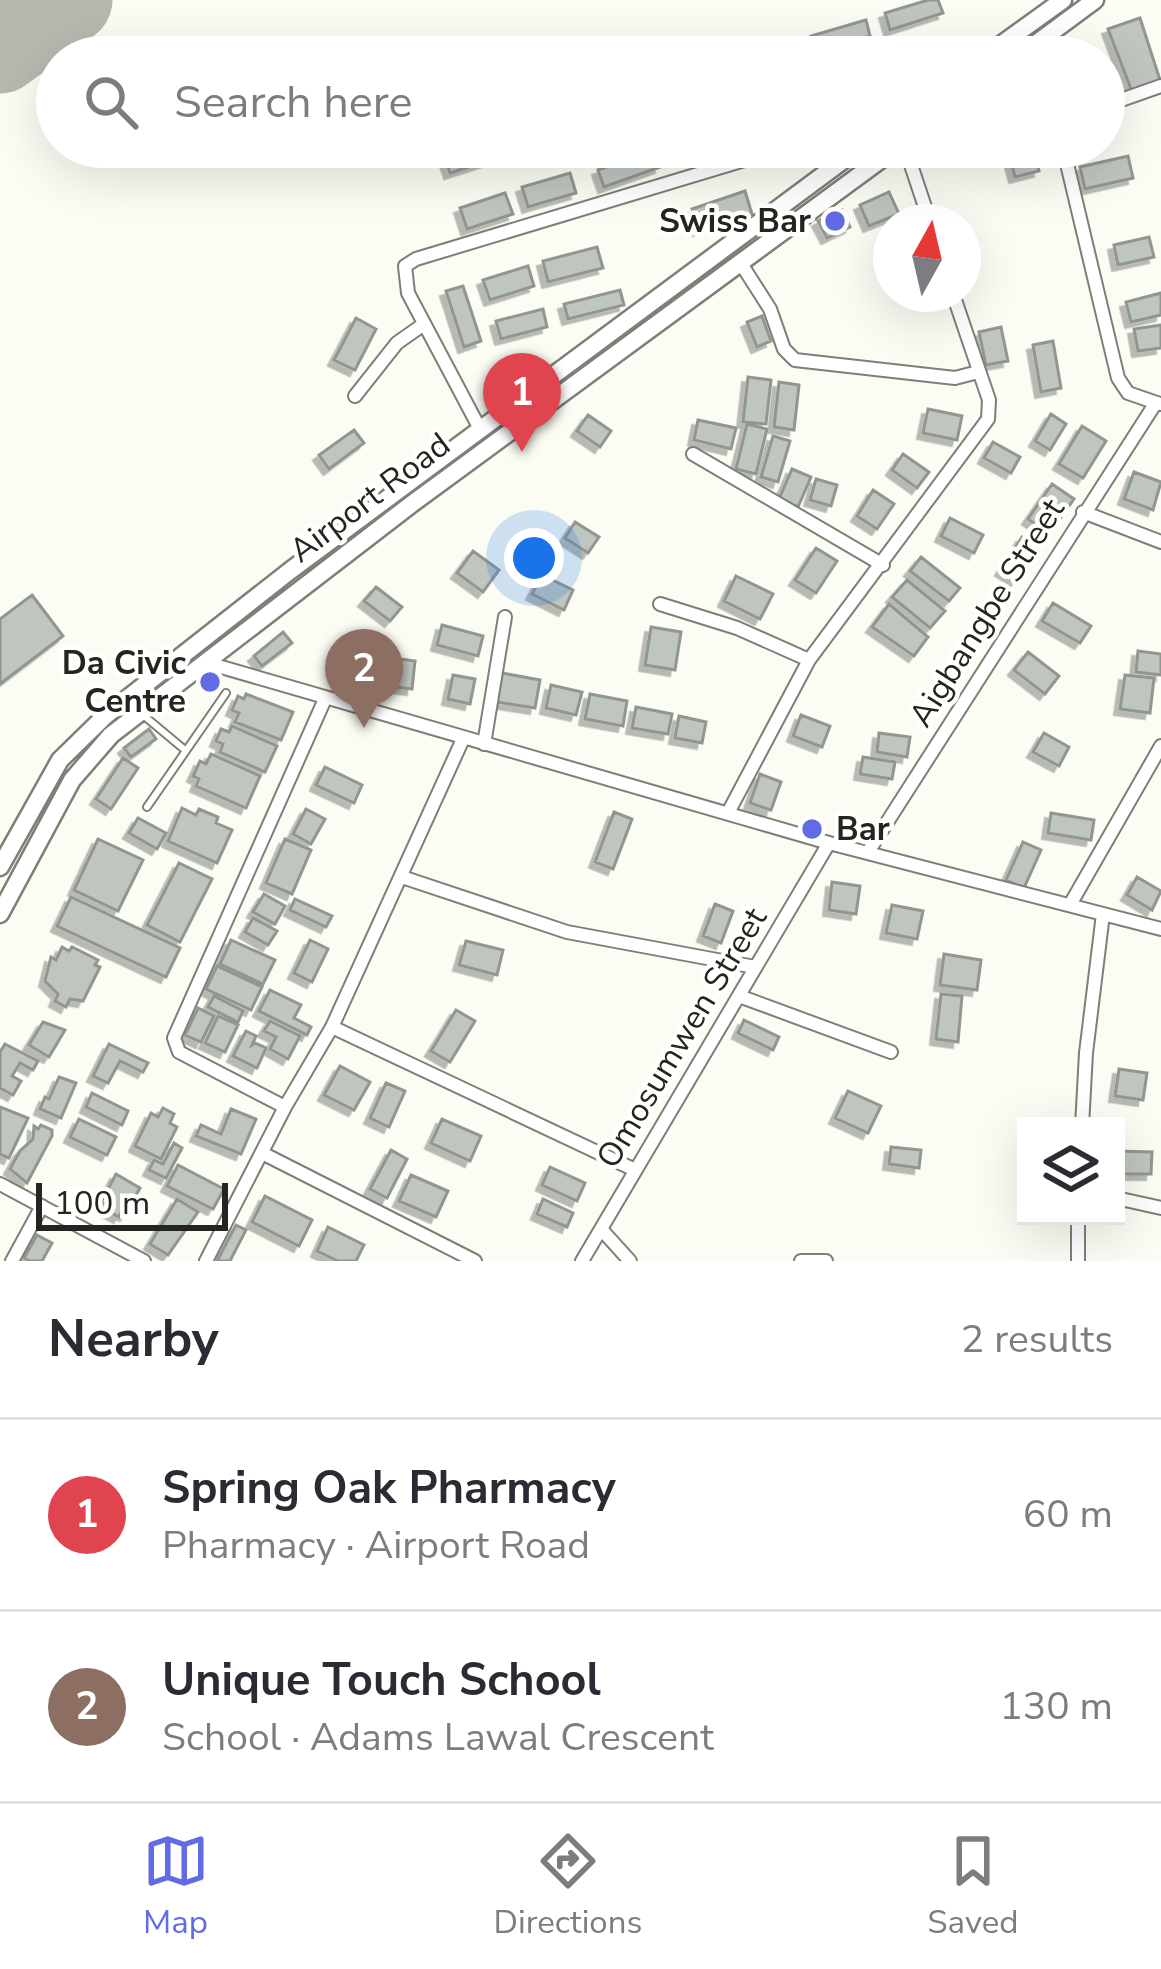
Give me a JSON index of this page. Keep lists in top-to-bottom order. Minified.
{"streets":{"main road":["Airport Road"],"street":["Aigbangbe Street","Omosumwen Street"]},"places":["Swiss Bar","Da Civic Centre","Bar"],"scale_bar":"100 m","north":"top","page":{"search":"Search here","pins":["1","2"],"scale":"100 m","heading":["Nearby","2 results"],"list":[{"mark":"1","name":"Spring Oak Pharmacy","note":"Pharmacy · Airport Road","value":"60 m"},{"mark":"2","name":"Unique Touch School","note":"School · Adams Lawal Crescent","value":"130 m"}],"nav":["Map","Directions","Saved"]}}
